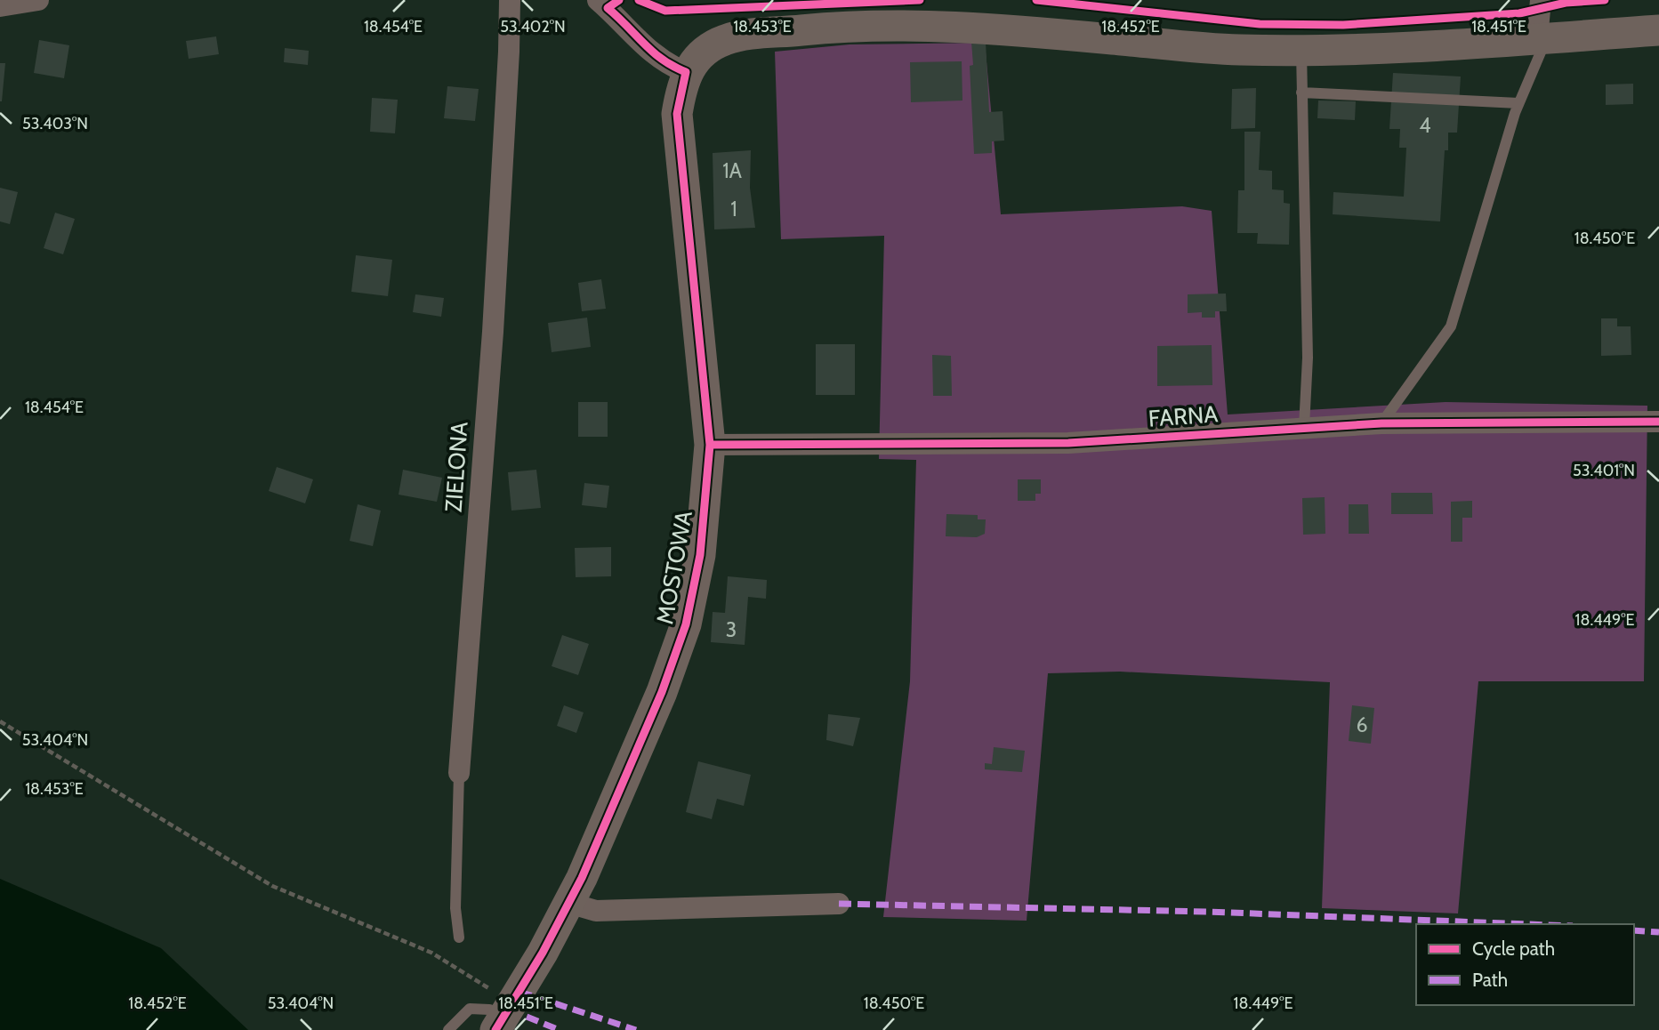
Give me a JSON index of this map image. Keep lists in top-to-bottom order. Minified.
{"streets":{"street":["FARNA","ZIELONA","MOSTOWA"]},"crossings":[["FARNA","MOSTOWA"]],"house_numbers":["4","1A","1","3","6"],"legend":["Cycle path","Path"],"coordinates":["53.402°N","18.454°E","18.453°E","18.452°E","18.451°E","53.403°N","18.450°E","53.401°N","18.449°E","53.404°N"]}
